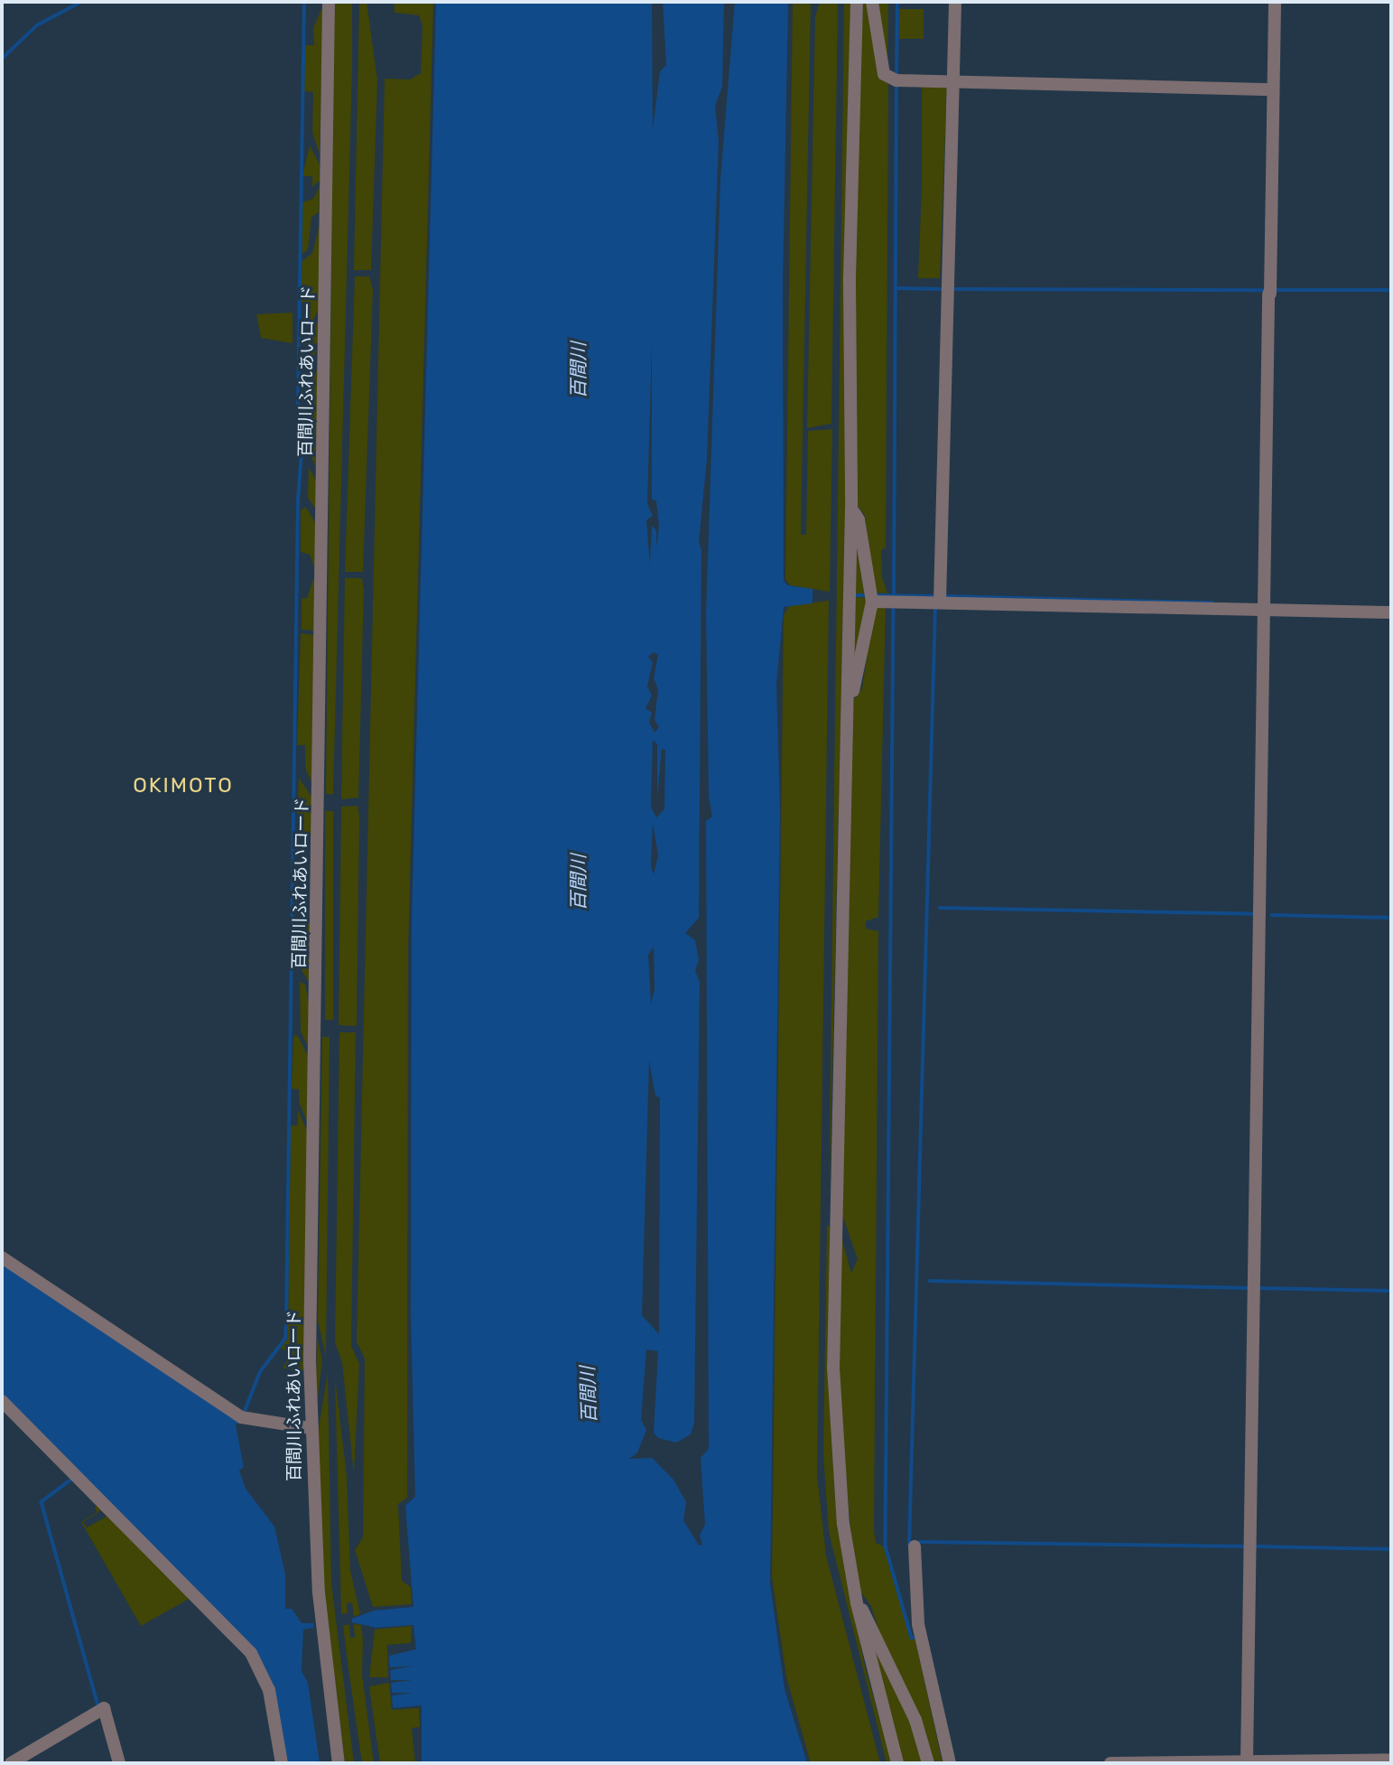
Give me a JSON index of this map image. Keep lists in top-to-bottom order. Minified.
{"streets":{"street":["百間川ふれあいロード"]},"districts":["OKIMOTO"],"water":["百間川"]}
